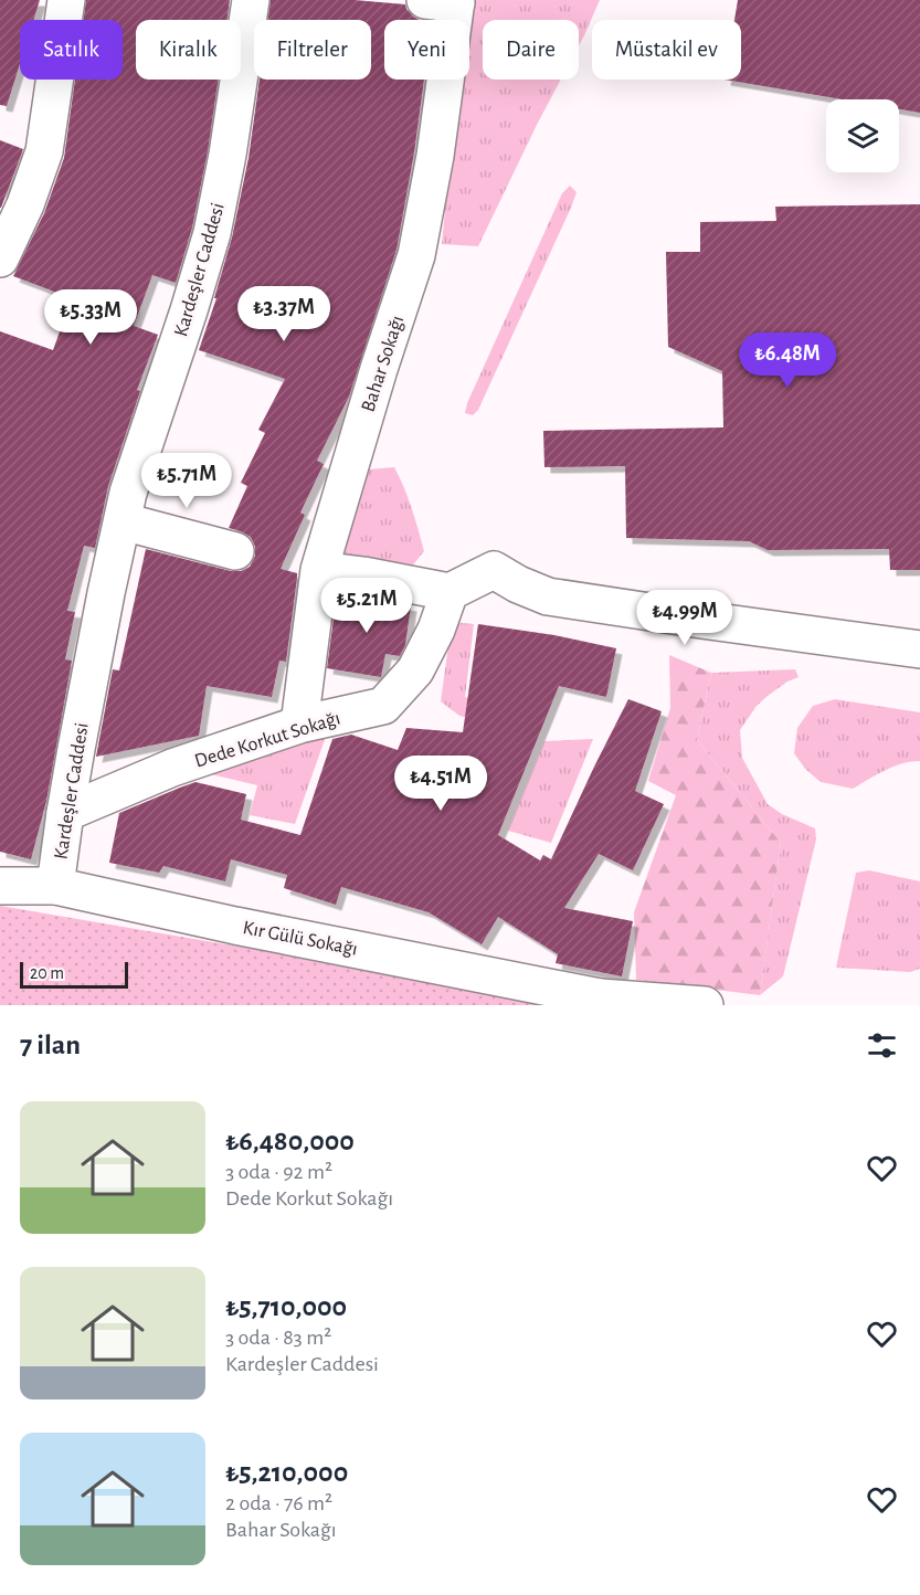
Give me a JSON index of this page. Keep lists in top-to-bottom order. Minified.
{"streets":{"street":["Kardeşler Caddesi","Bahar Sokağı","Dede Korkut Sokağı","Kır Gülü Sokağı"]},"crossings":[["Kardeşler Caddesi","Dede Korkut Sokağı"],["Kardeşler Caddesi","Kır Gülü Sokağı"],["Bahar Sokağı","Dede Korkut Sokağı"]],"scale_bar":"20 m","page":{"chip":["Satılık","Kiralık","Filtreler","Yeni","Daire","Müstakil ev"],"price":["₺3.37M","₺5.33M","₺6.48M","₺5.71M","₺5.21M","₺4.99M","₺4.51M"],"scale":"20 m","heading":"7 ilan","list":[{"name":"₺6,480,000","note":"3 oda · 92 m² · Dede Korkut Sokağı"},{"name":"₺5,710,000","note":"3 oda · 83 m² · Kardeşler Caddesi"},{"name":"₺5,210,000","note":"2 oda · 76 m² · Bahar Sokağı"}]}}
